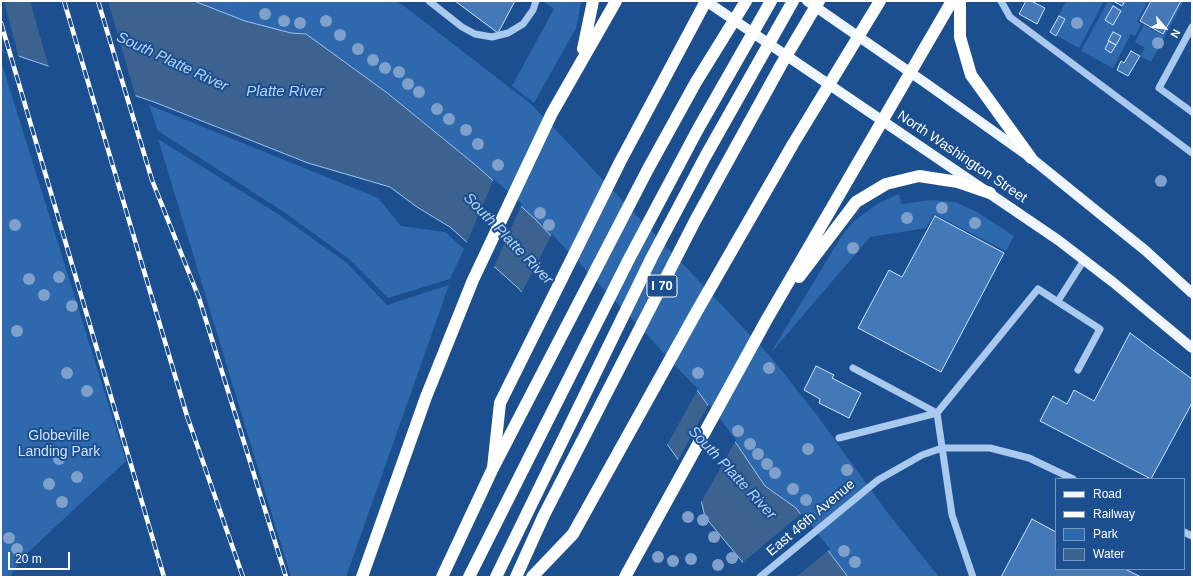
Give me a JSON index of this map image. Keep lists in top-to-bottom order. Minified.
{"streets":{"highway":["I 70"],"main road":["North Washington Street"],"street":["East 46th Avenue"]},"water":["South Platte River","Platte River"],"parks":["Globeville Landing Park"],"legend":["Road","Railway","Park","Water"],"scale_bar":"20 m","north":"bottom right"}
